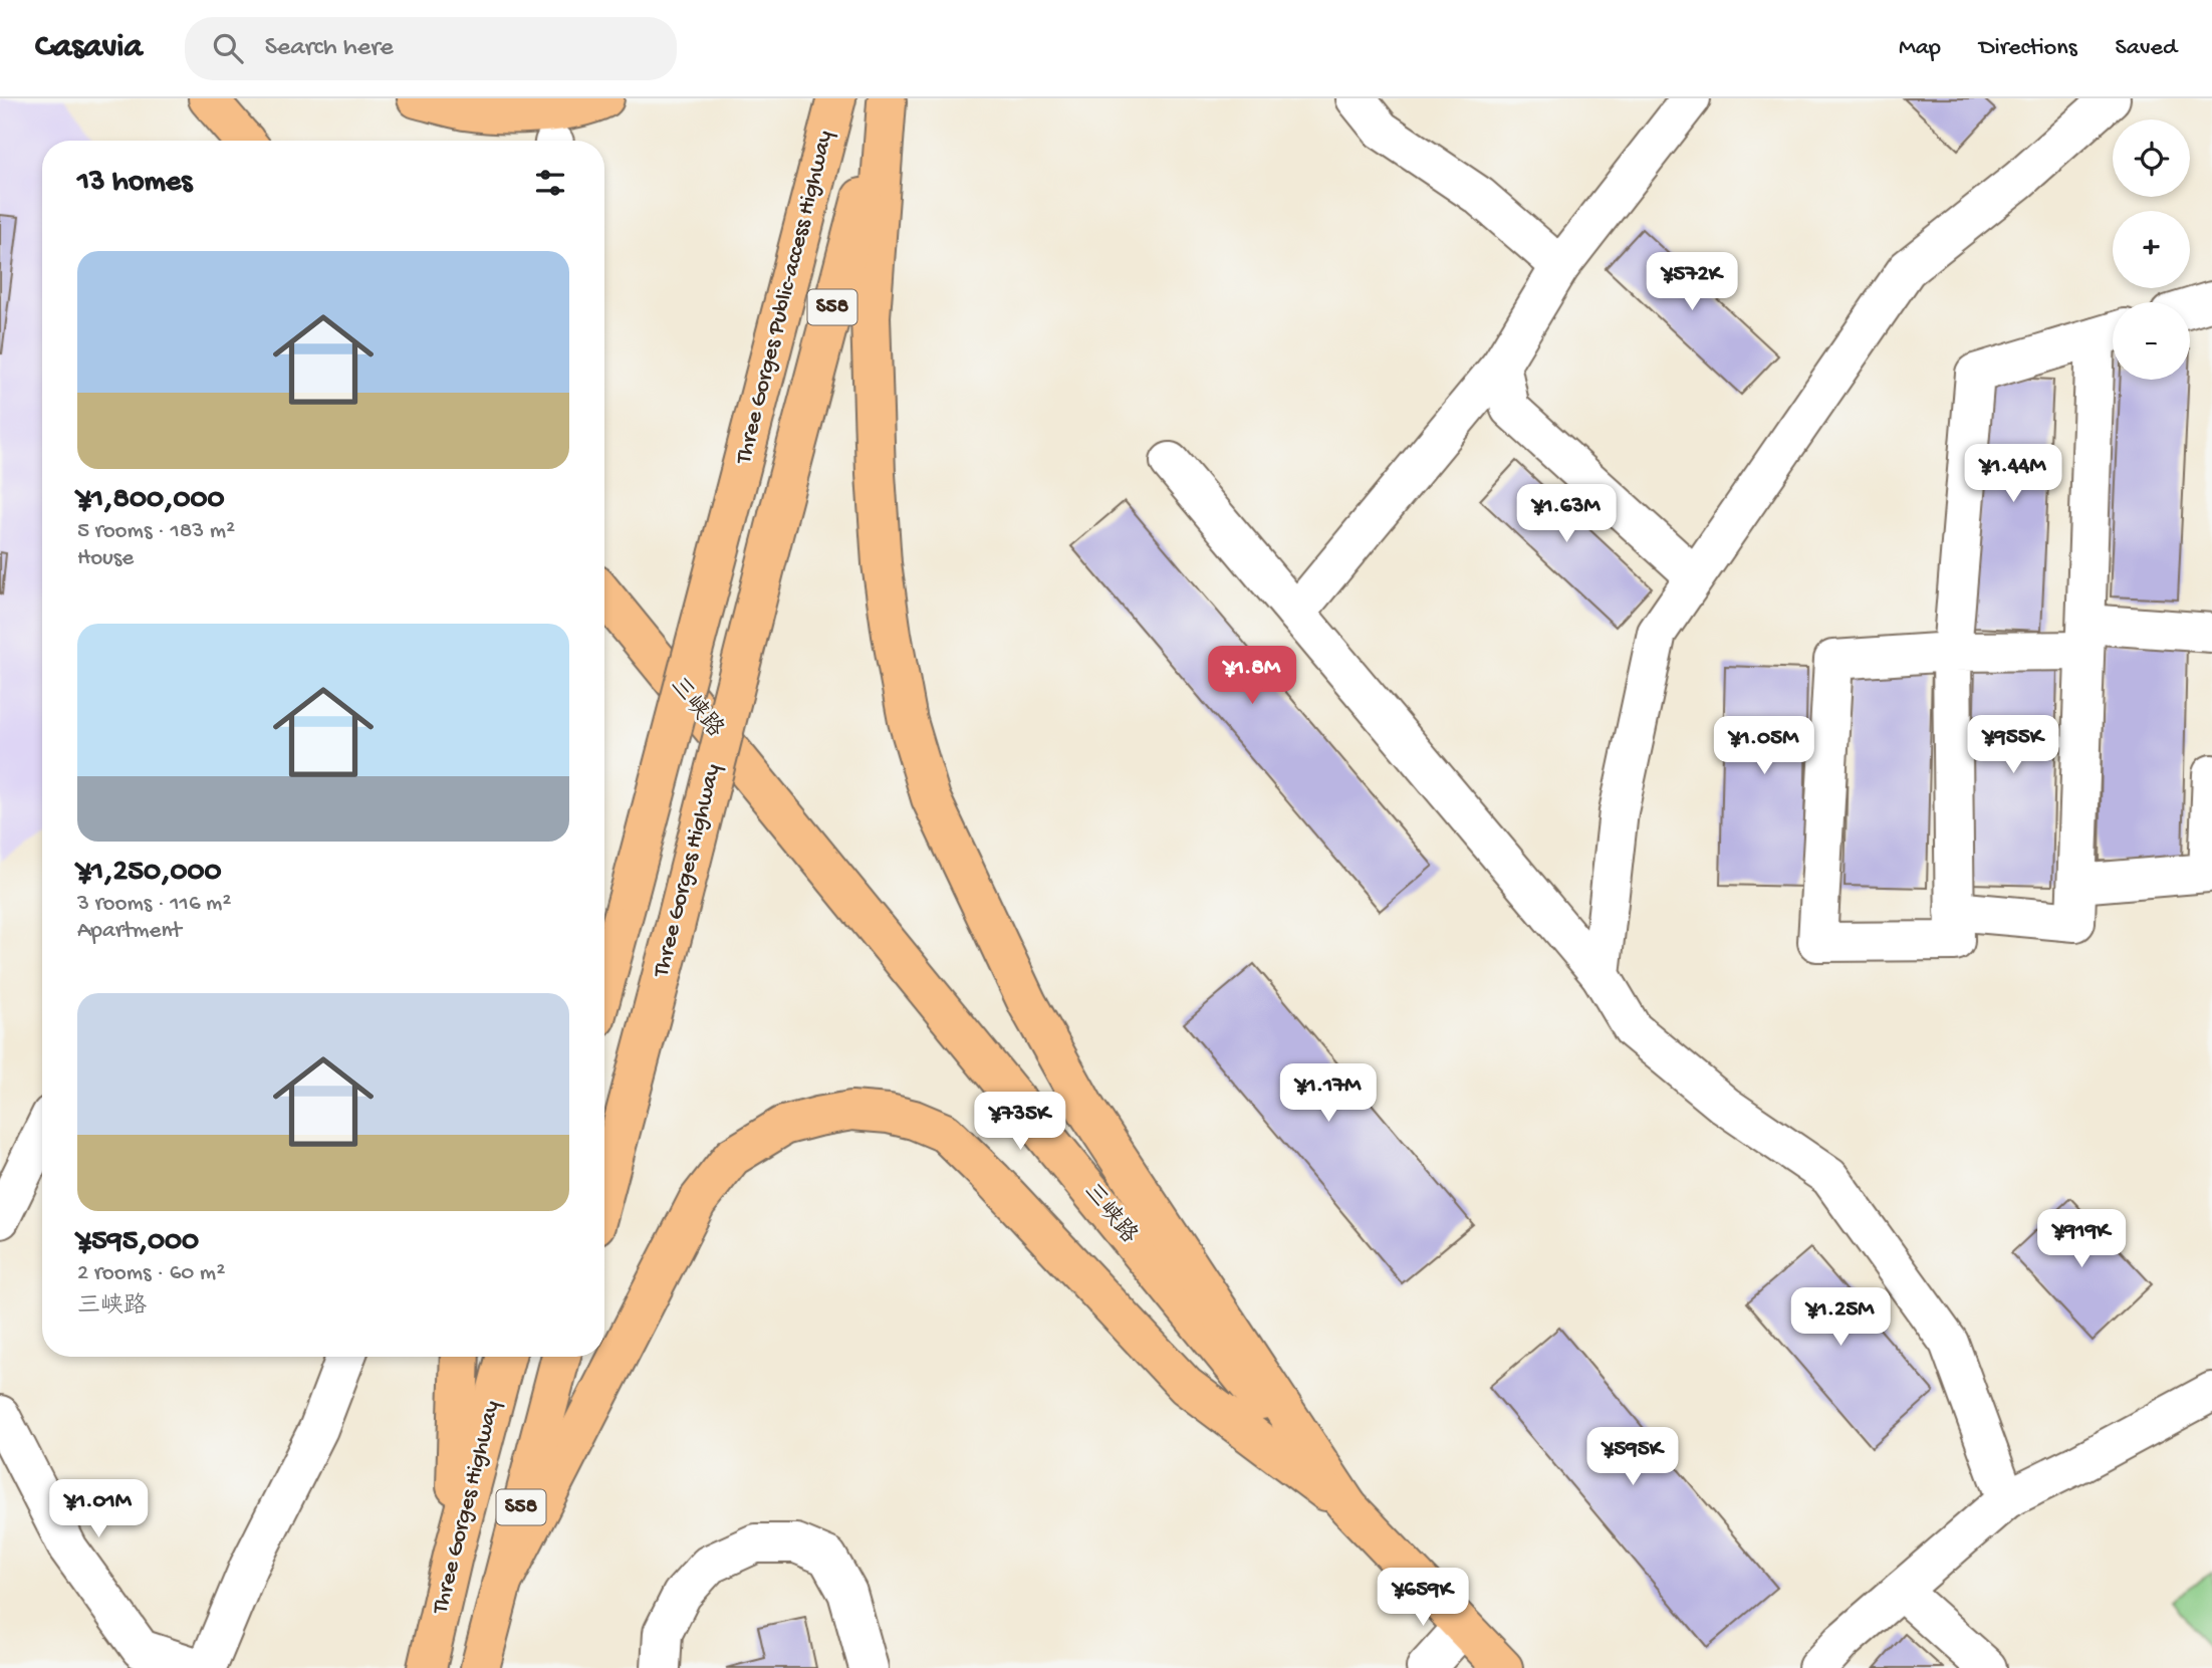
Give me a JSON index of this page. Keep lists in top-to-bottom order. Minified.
{"streets":{"main road":["Three Gorges Public-access Highway","S58","三峡路","Three Gorges Highway"]},"crossings":[["Three Gorges Public-access Highway","Three Gorges Highway"]],"page":{"header":"Casavia","search":"Search here","nav":["Map","Directions","Saved"],"map_buttons":["+","−"],"heading":"13 homes","list":[{"name":"¥1,800,000","note":"5 rooms · 183 m² · House"},{"name":"¥1,250,000","note":"3 rooms · 116 m² · Apartment"},{"name":"¥595,000","note":"2 rooms · 60 m² · 三峡路"}],"price":["¥572K","¥1.44M","¥1.63M","¥1.8M","¥955K","¥1.05M","¥1.17M","¥735K","¥919K","¥1.25M","¥595K","¥1.01M","¥659K"]}}
